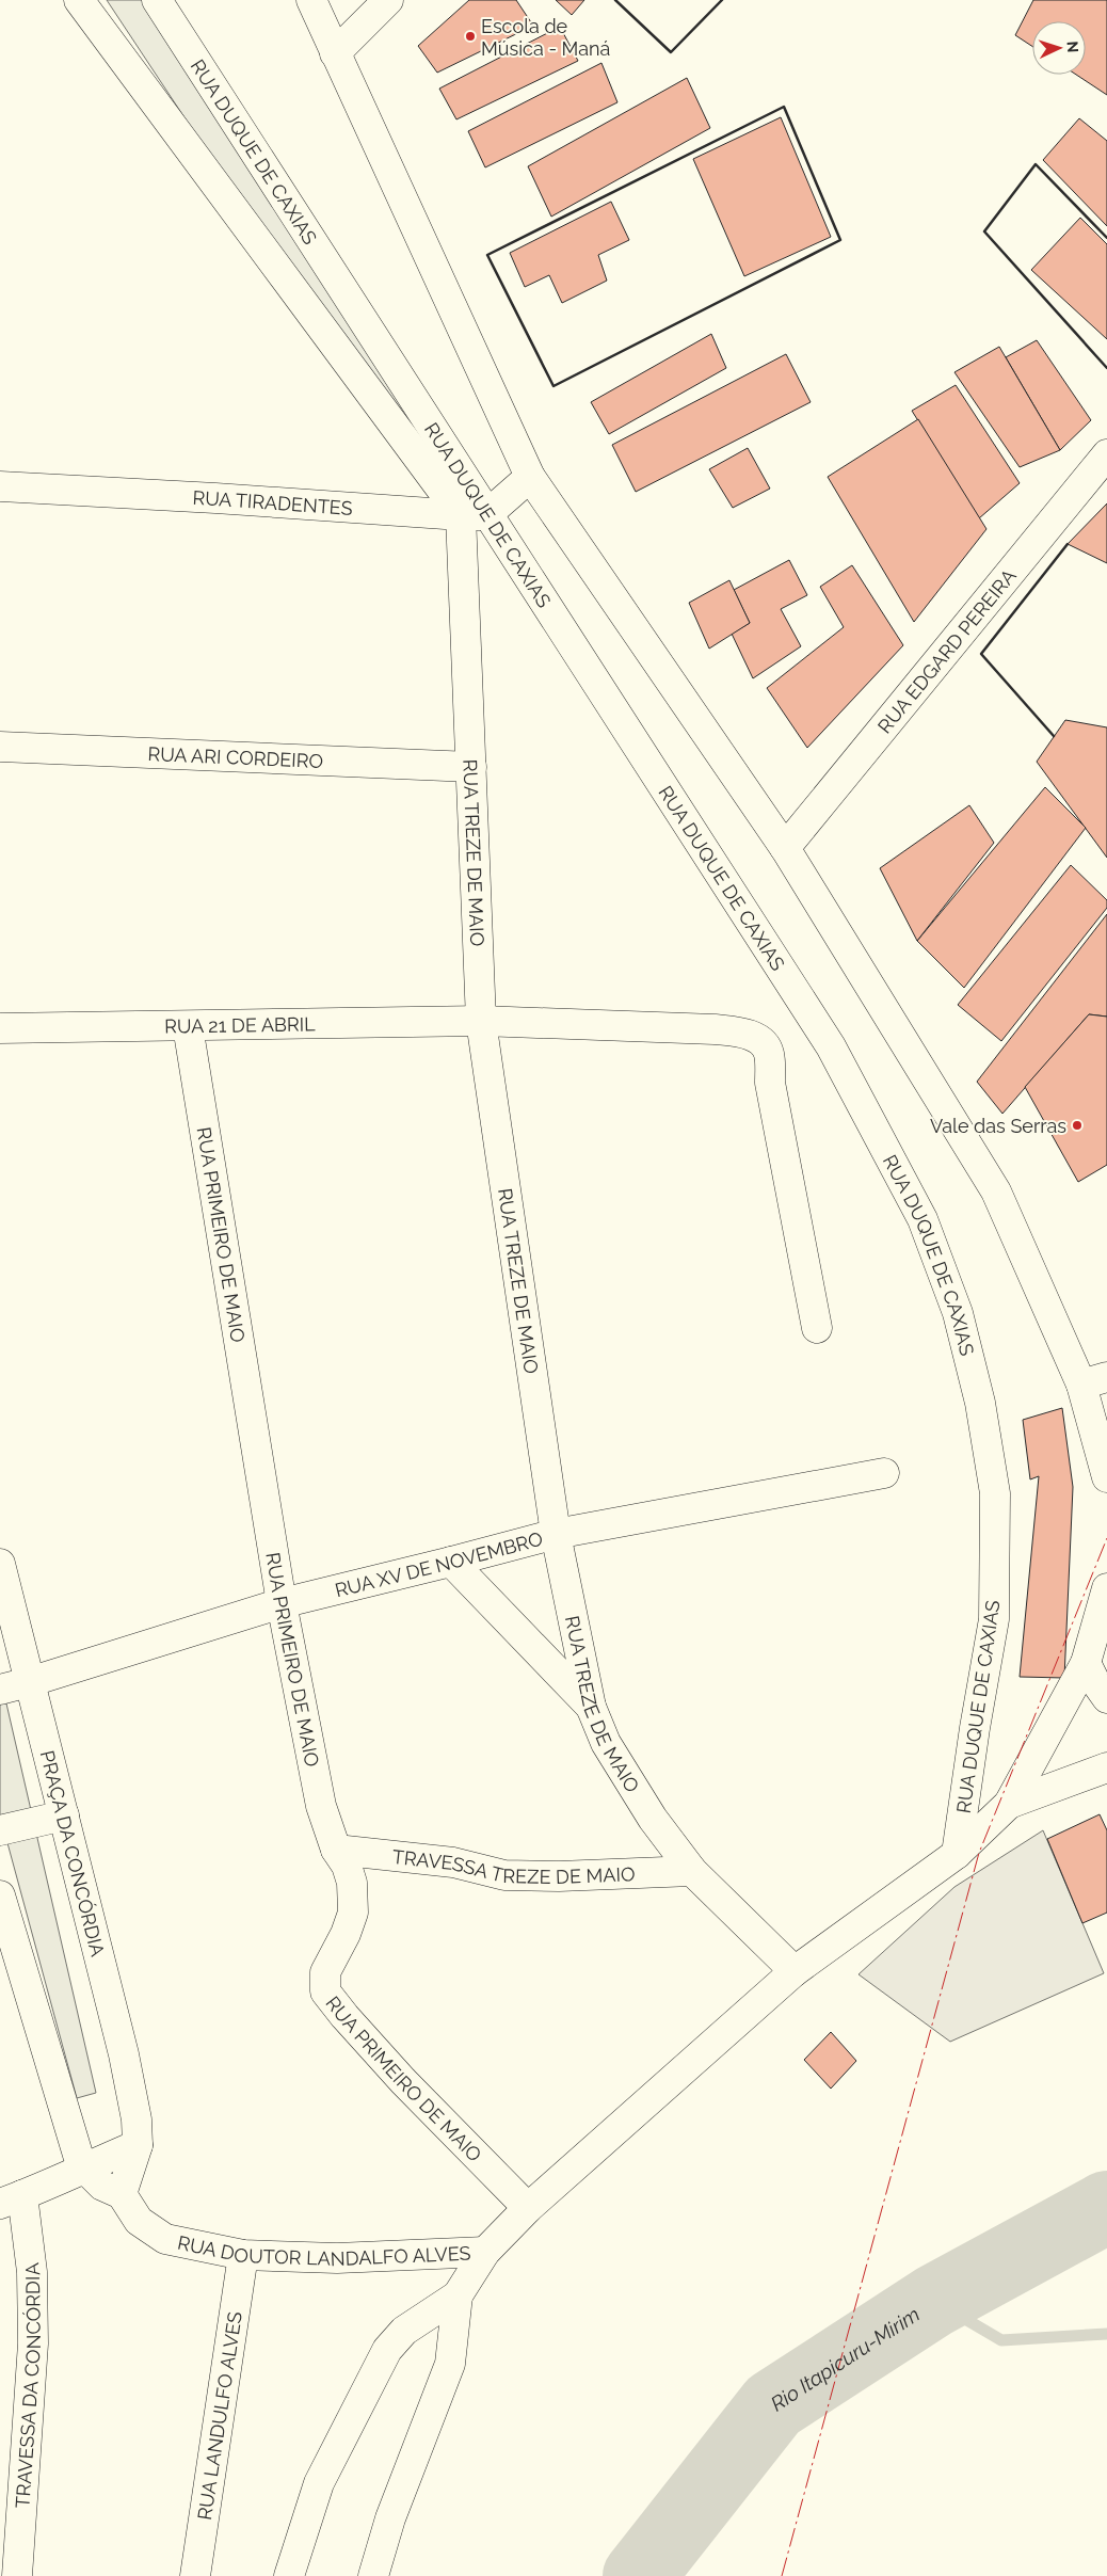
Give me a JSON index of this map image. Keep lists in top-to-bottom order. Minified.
{"streets":{"street":["RUA DUQUE DE CAXIAS","RUA TIRADENTES","RUA EDGARD PEREIRA","RUA ARI CORDEIRO","RUA TREZE DE MAIO","RUA 21 DE ABRIL","RUA PRIMEIRO DE MAIO","RUA XV DE NOVEMBRO","PRAÇA DA CONCÓRDIA","TRAVESSA TREZE DE MAIO","RUA DOUTOR LANDALFO ALVES","TRAVESSA DA CONCÓRDIA","RUA LANDULFO ALVES"]},"crossings":[["RUA DUQUE DE CAXIAS","RUA TIRADENTES"],["RUA DUQUE DE CAXIAS","RUA TREZE DE MAIO"],["RUA TIRADENTES","RUA TREZE DE MAIO"],["RUA ARI CORDEIRO","RUA TREZE DE MAIO"],["RUA TREZE DE MAIO","RUA 21 DE ABRIL"],["RUA TREZE DE MAIO","RUA XV DE NOVEMBRO"],["RUA TREZE DE MAIO","TRAVESSA TREZE DE MAIO"],["RUA 21 DE ABRIL","RUA PRIMEIRO DE MAIO"],["RUA PRIMEIRO DE MAIO","RUA XV DE NOVEMBRO"],["RUA PRIMEIRO DE MAIO","TRAVESSA TREZE DE MAIO"],["RUA XV DE NOVEMBRO","PRAÇA DA CONCÓRDIA"],["RUA DOUTOR LANDALFO ALVES","RUA LANDULFO ALVES"]],"water":["Rio Itapicuru-Mirim"],"places":["Escola de Música - Maná","Vale das Serras"],"north":"right"}
